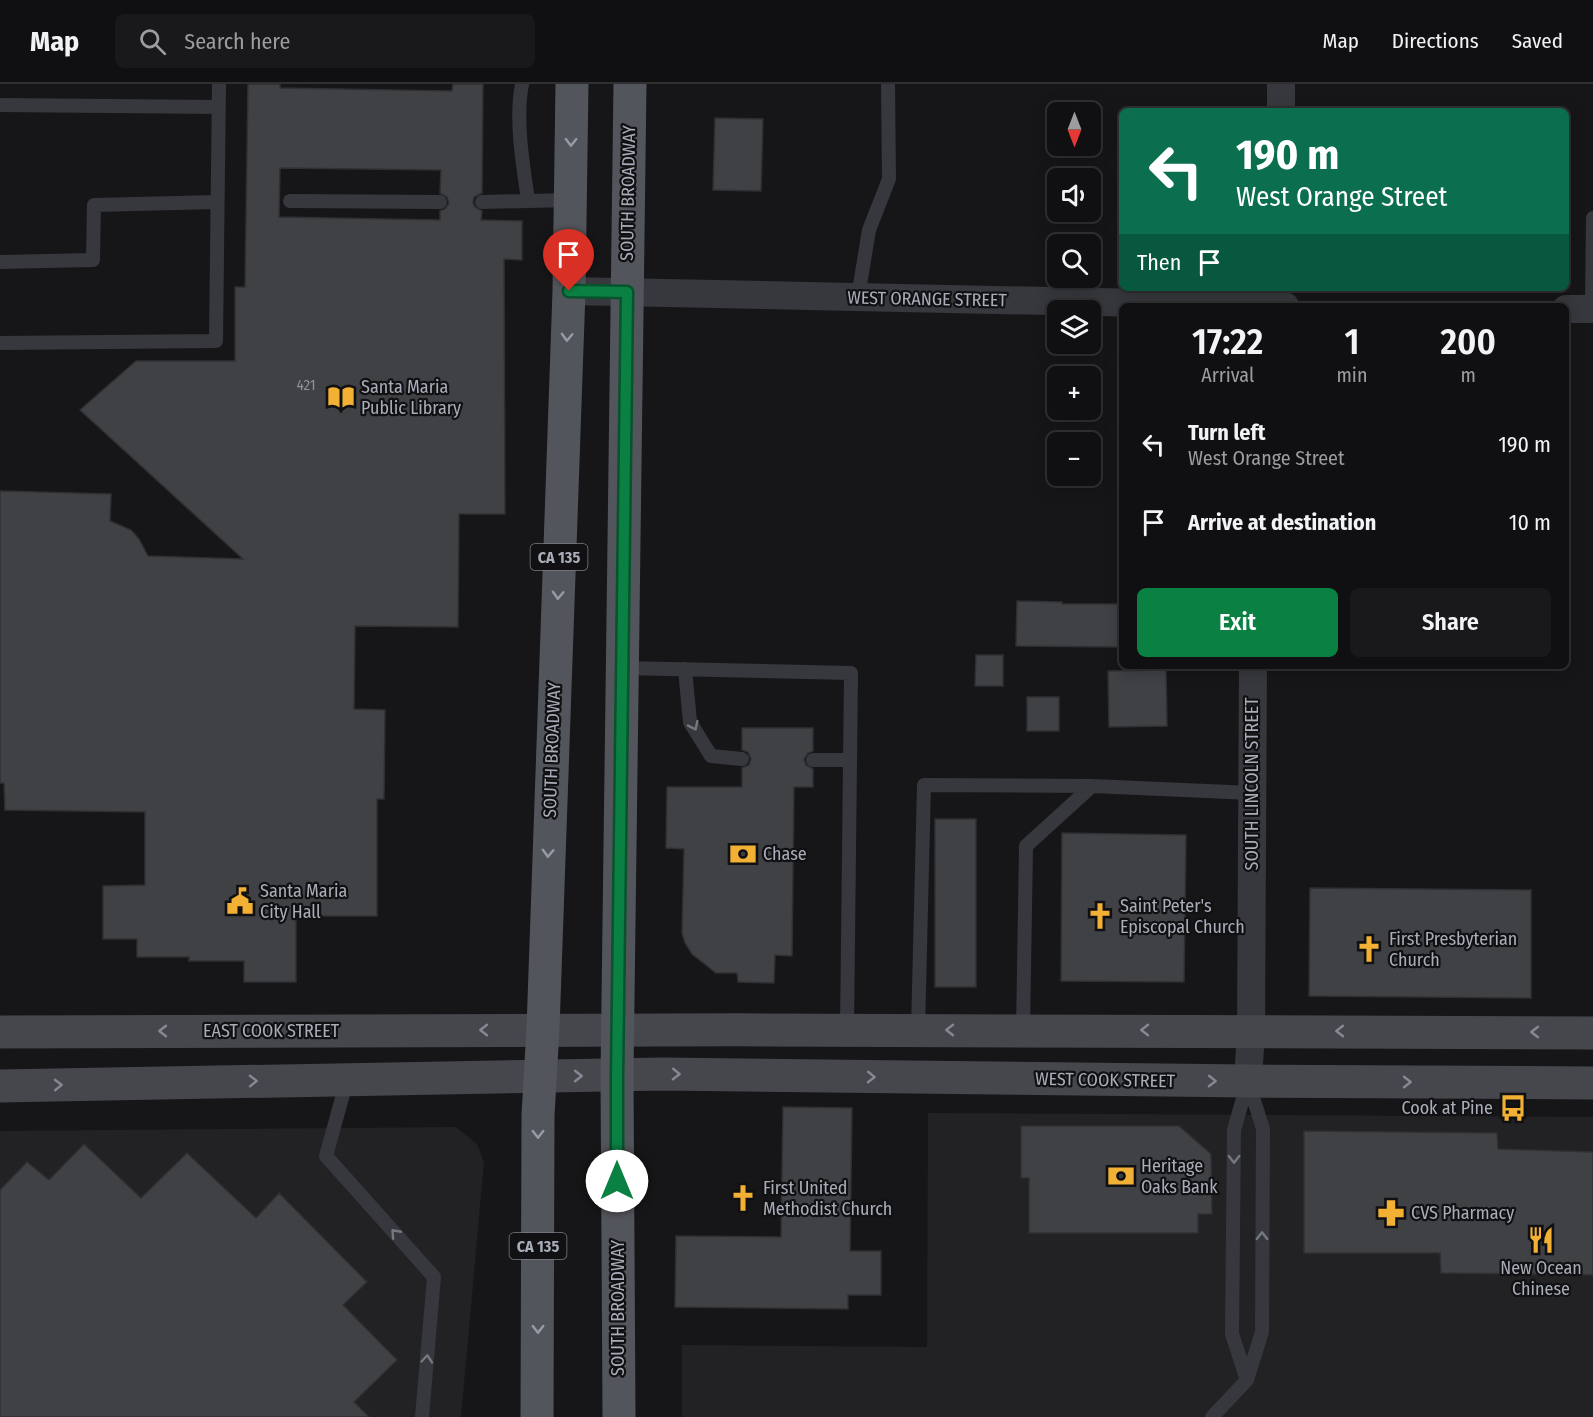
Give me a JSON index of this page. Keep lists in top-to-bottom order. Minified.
{"streets":{"main road":["SOUTH BROADWAY","CA 135"],"street":["WEST ORANGE STREET","SOUTH LINCOLN STREET","EAST COOK STREET","WEST COOK STREET"]},"crossings":[["SOUTH BROADWAY","WEST ORANGE STREET"],["SOUTH BROADWAY","EAST COOK STREET"],["SOUTH BROADWAY","WEST COOK STREET"],["SOUTH LINCOLN STREET","WEST COOK STREET"]],"places":{"library":["Santa Maria Public Library"],"bank":["Chase","Heritage Oaks Bank"],"public building":["Santa Maria City Hall"],"church":["Saint Peter's Episcopal Church","First Presbyterian Church","First United Methodist Church"],"bus stop":["Cook at Pine"],"pharmacy":["CVS Pharmacy"],"restaurant":["New Ocean Chinese"]},"house_numbers":["421"],"north":"bottom","page":{"header":"Map","search":"Search here","nav":["Map","Directions","Saved"],"map_buttons":["+","−"],"turn":["190 m","West Orange Street"],"then":"Then","eta":["17:22","Arrival","1","min","200","m"],"list":[{"name":"Turn left","note":"West Orange Street","value":"190 m"},{"name":"Arrive at destination","value":"10 m"}],"buttons":["Exit","Share"]}}
